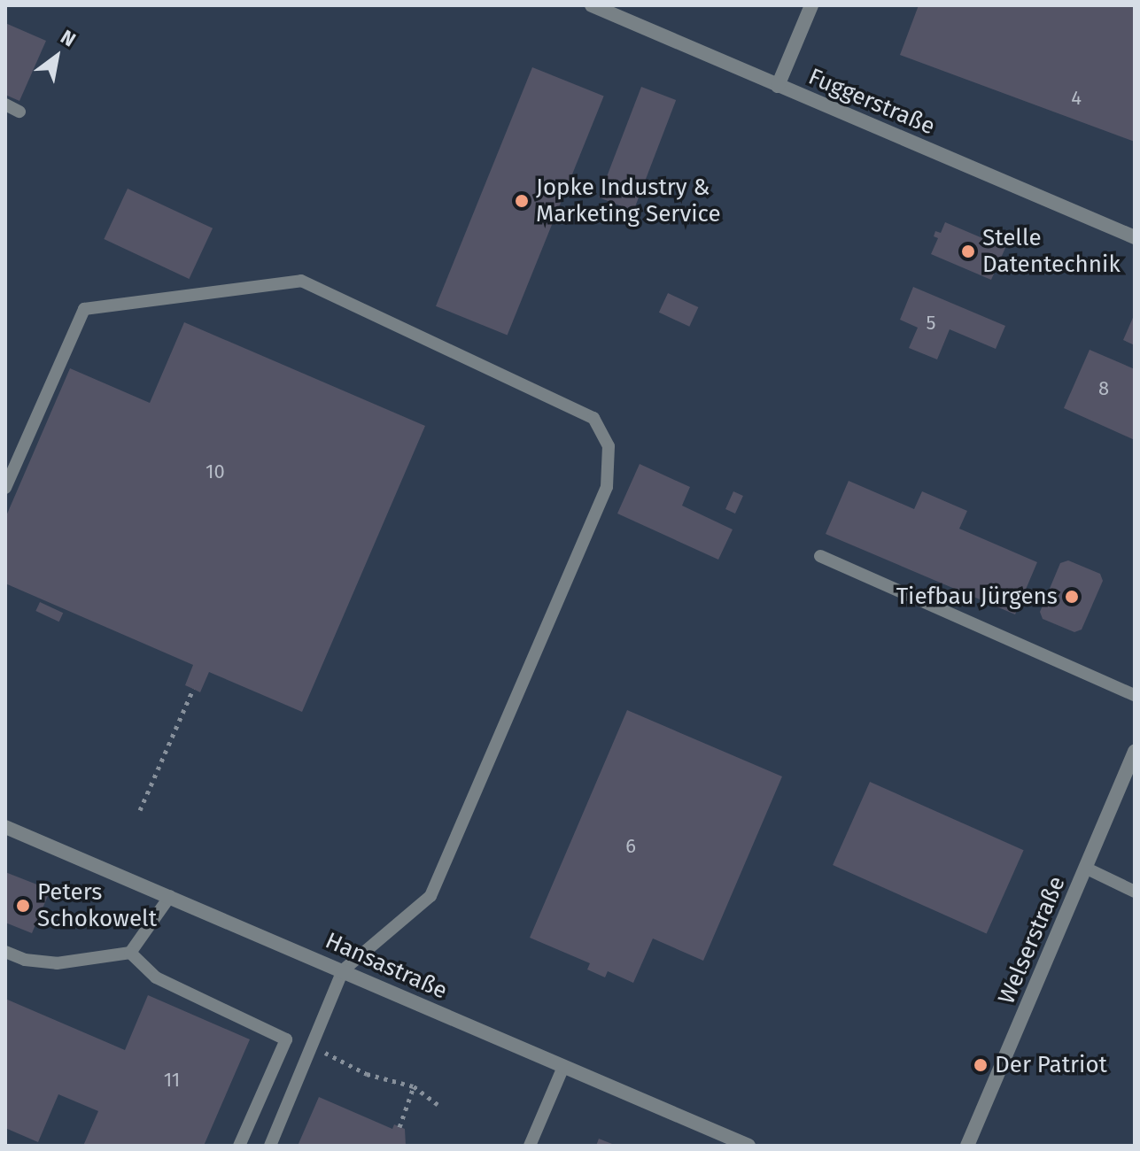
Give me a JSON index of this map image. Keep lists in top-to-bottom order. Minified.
{"streets":{"street":["Fuggerstraße","Welserstraße","Hansastraße"]},"places":["Jopke Industry & Marketing Service","Stelle Datentechnik","Tiefbau Jürgens","Peters Schokowelt","Der Patriot"],"house_numbers":["4","5","8","10","6","11"],"north":"top right"}
